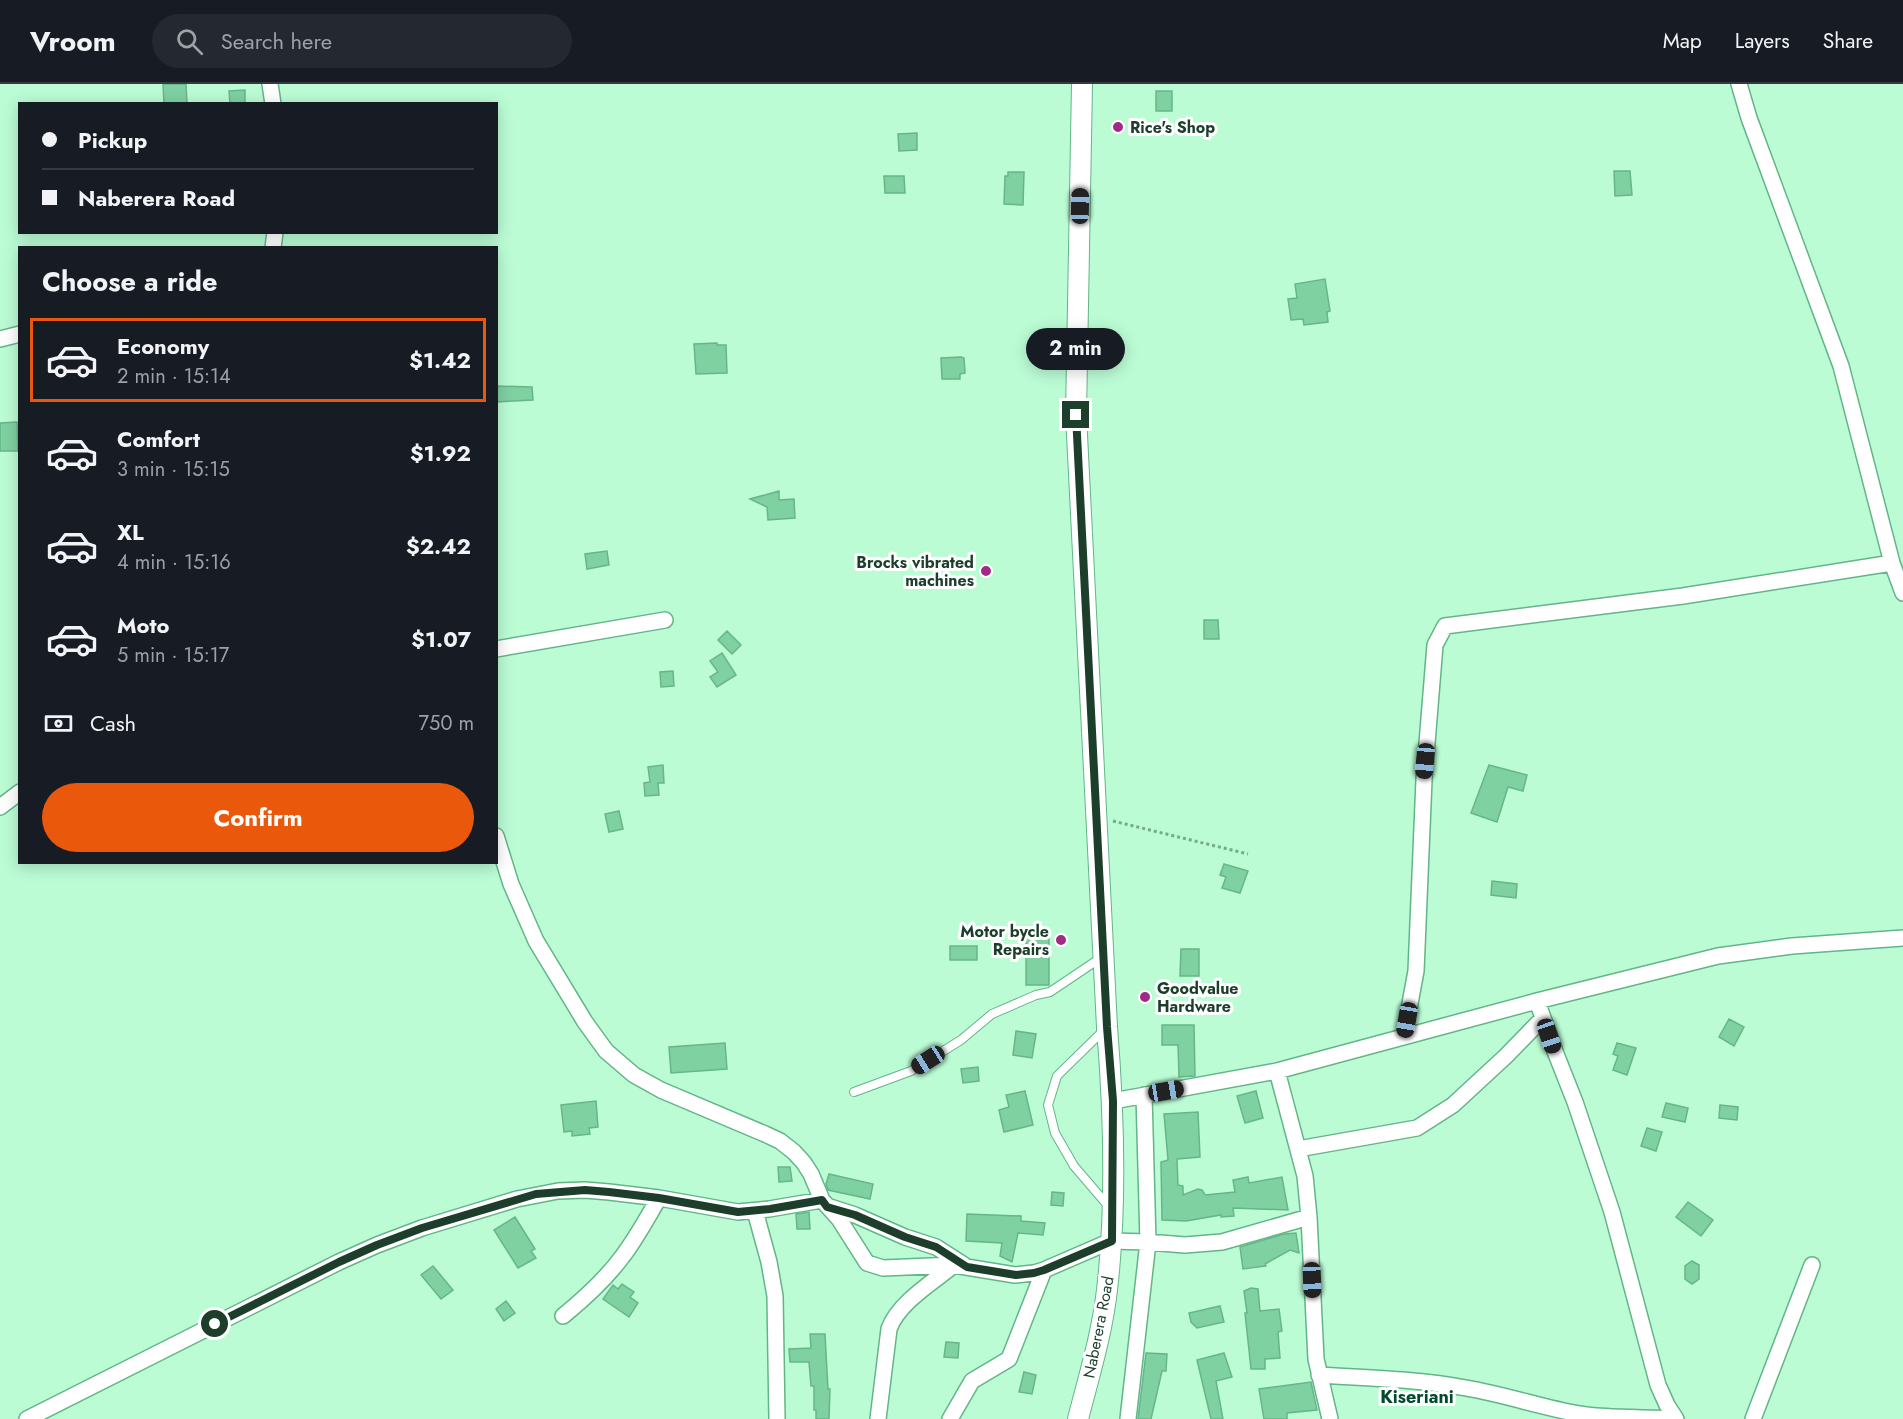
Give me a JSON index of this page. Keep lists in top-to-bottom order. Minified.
{"streets":{"street":["Naberera Road"]},"districts":["Kiseriani"],"places":["Rice's Shop","Brocks vibrated machines","Motor bycle Repairs","Goodvalue Hardware"],"page":{"header":"Vroom","search":"Search here","nav":["Map","Layers","Share"],"banner":["Pickup","Naberera Road"],"heading":"Choose a ride","list":[{"name":"Economy","note":"2 min · 15:14","value":"$1.42"},{"name":"Comfort","note":"3 min · 15:15","value":"$1.92"},{"name":"XL","note":"4 min · 15:16","value":"$2.42"},{"name":"Moto","note":"5 min · 15:17","value":"$1.07"}],"bubble":"2 min","pay":["Cash","750 m"],"buttons":"Confirm"}}
